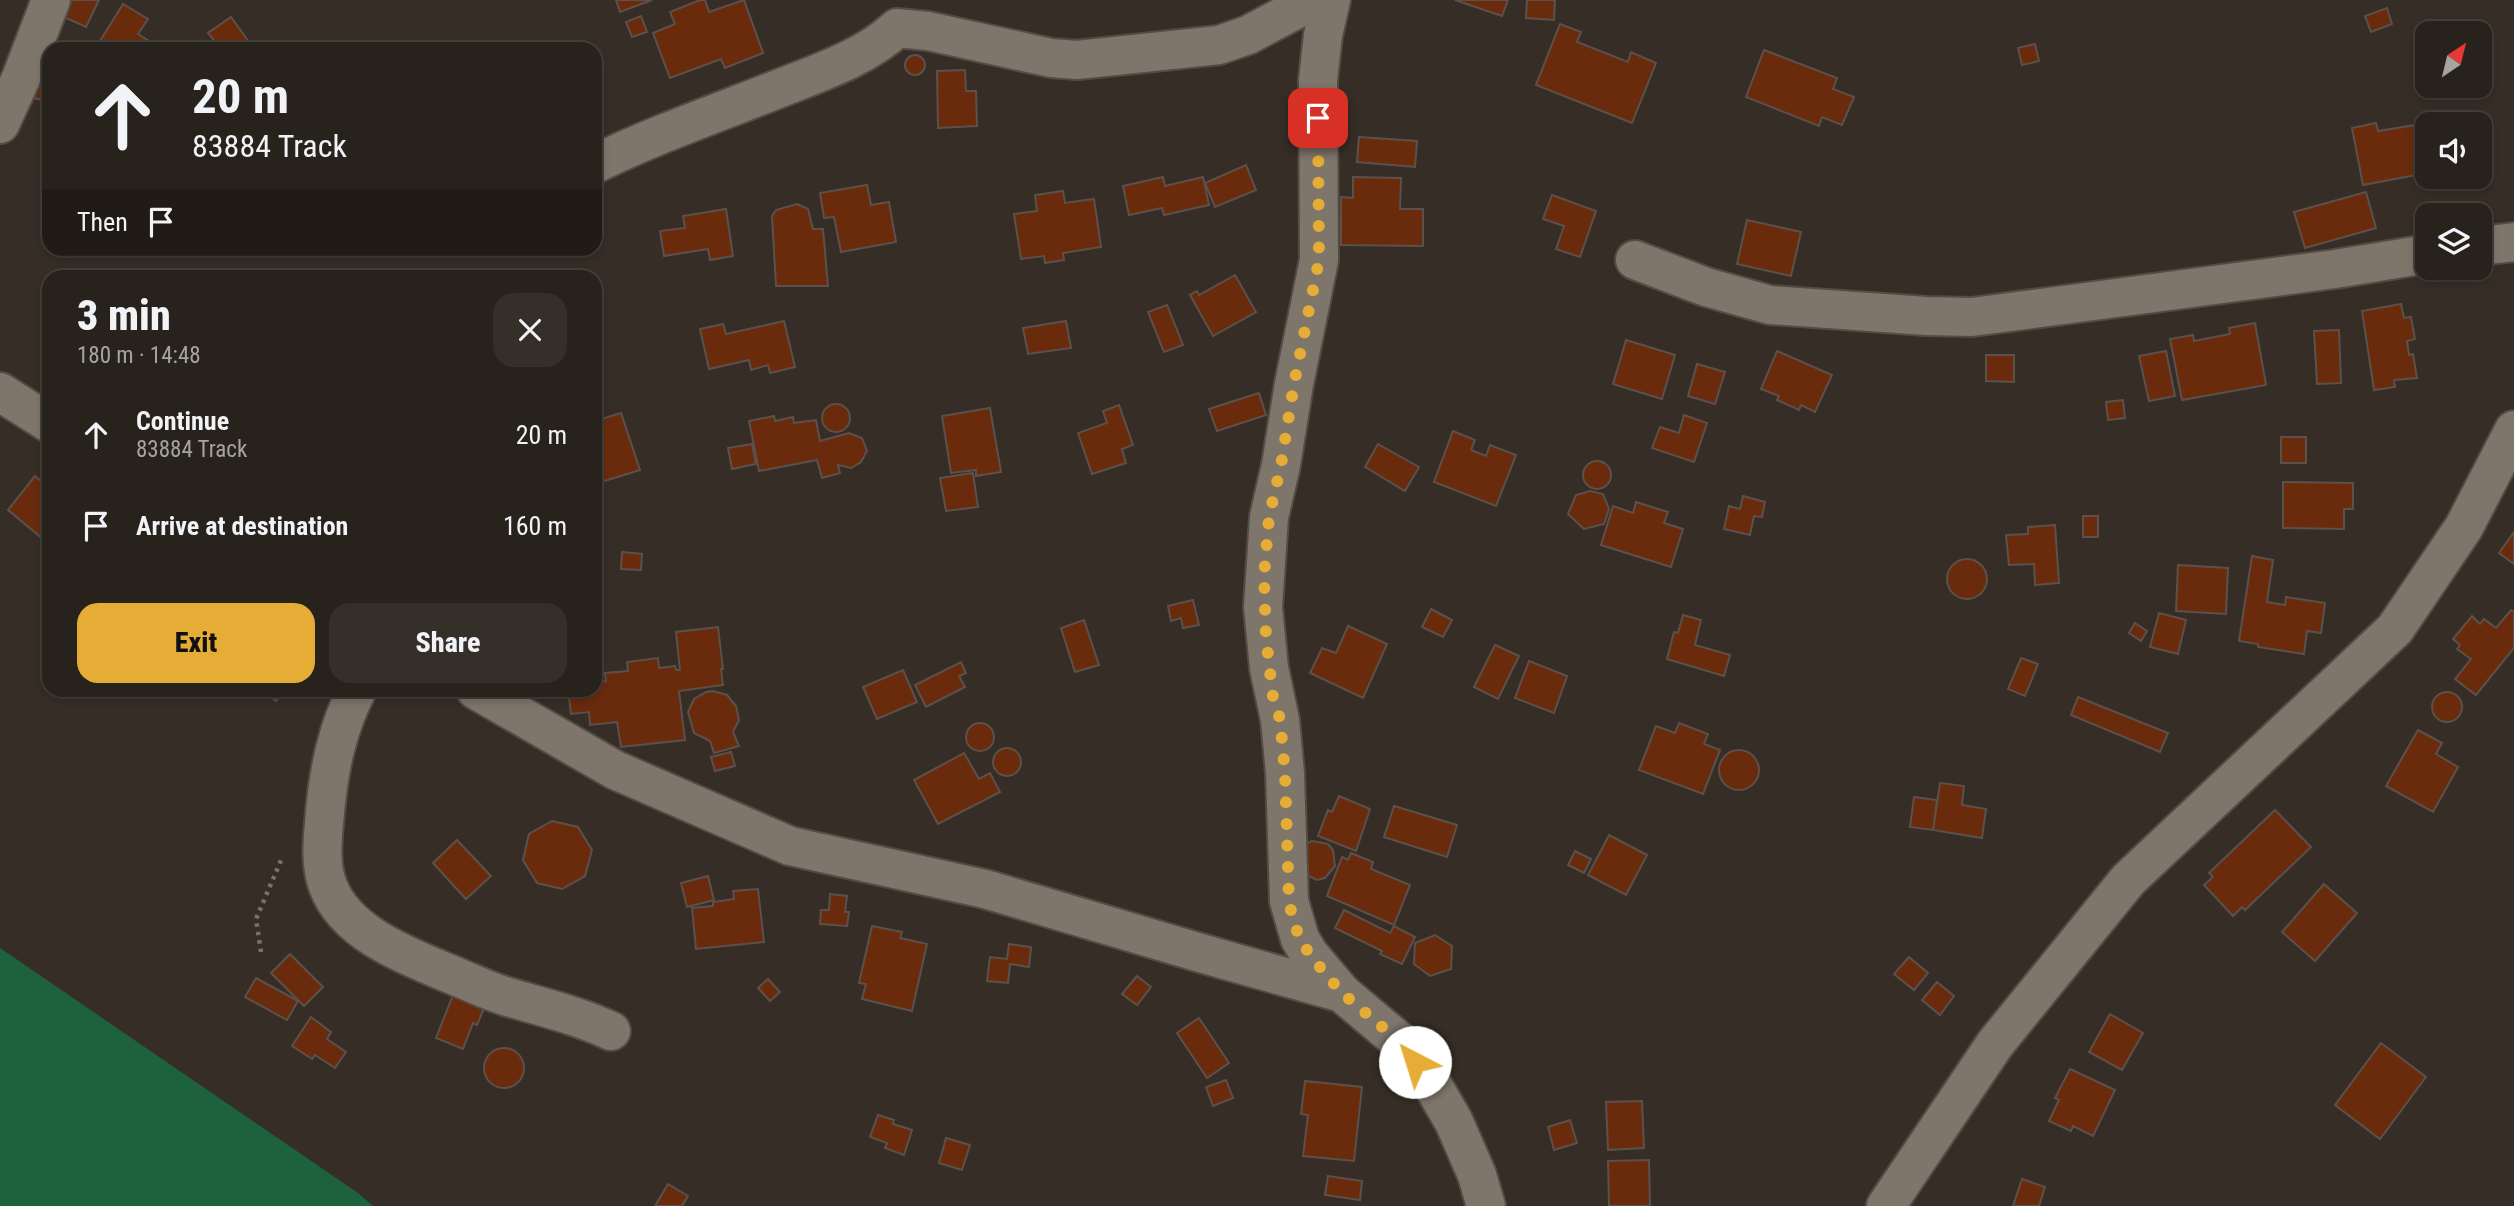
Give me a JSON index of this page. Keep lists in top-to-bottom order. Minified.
{"north":"top right","page":{"turn":["20 m","83884 Track"],"then":"Then","heading":["3 min","180 m · 14:48"],"list":[{"name":"Continue","note":"83884 Track","value":"20 m"},{"name":"Arrive at destination","value":"160 m"}],"buttons":["Exit","Share"]}}
